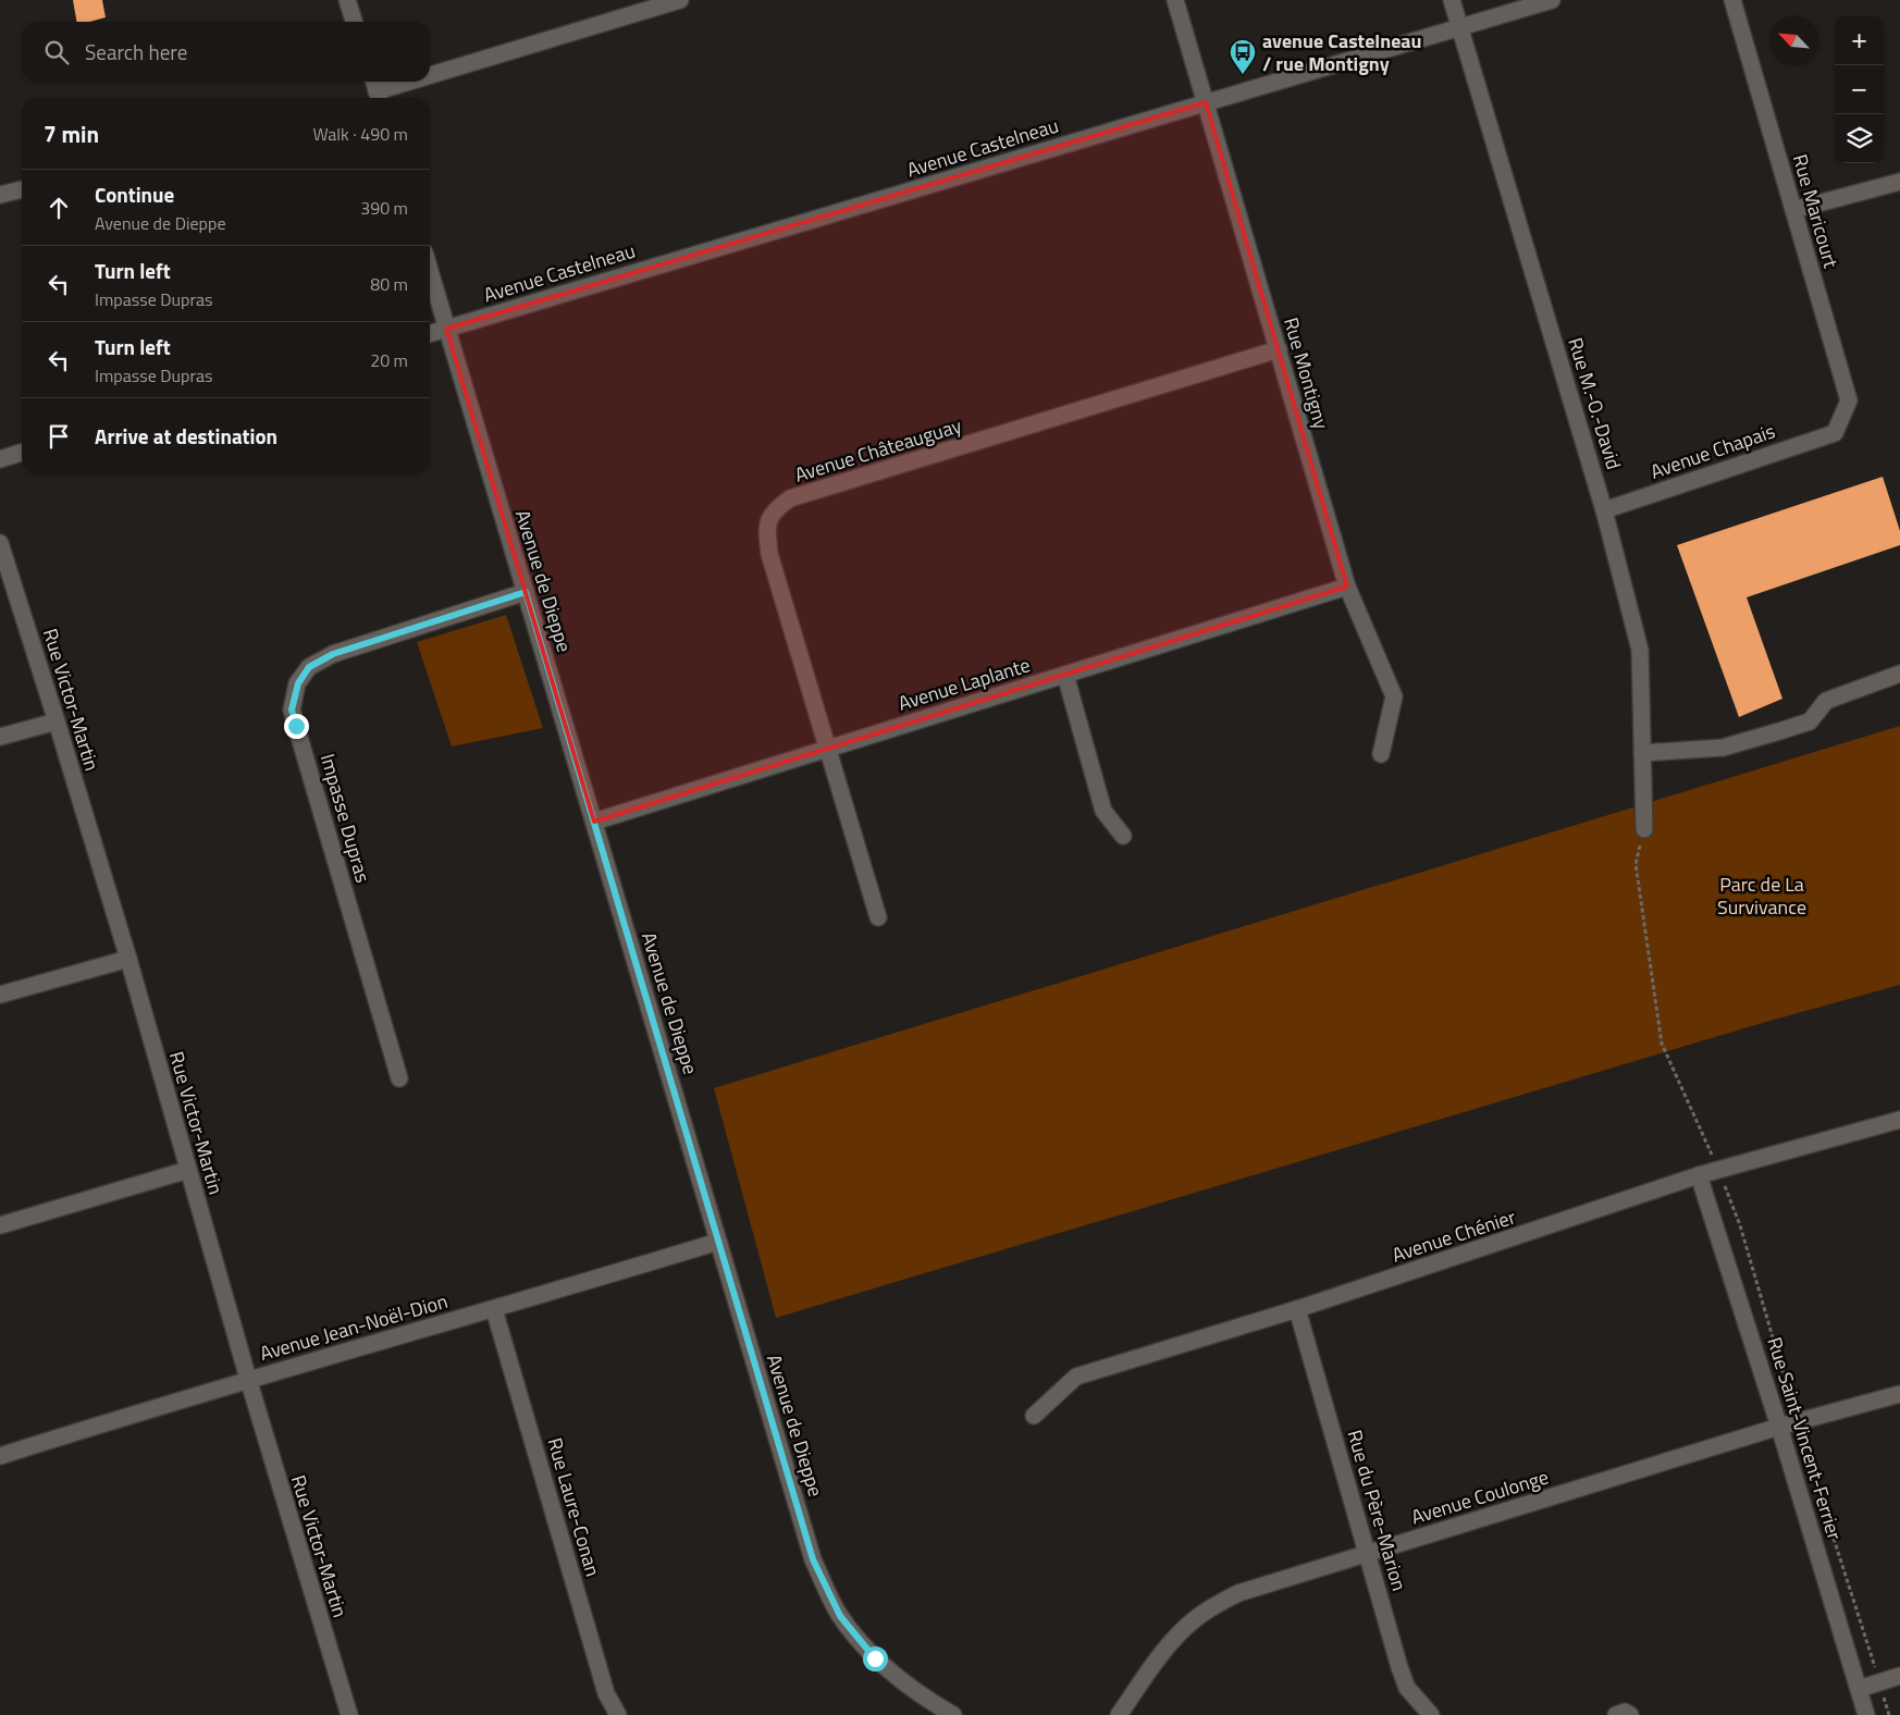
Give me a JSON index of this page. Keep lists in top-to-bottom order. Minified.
{"streets":{"street":["Avenue Castelneau","Rue Maricourt","Rue Montigny","Rue M.-O.-David","Avenue Châteauguay","Avenue Chapais","Avenue de Dieppe","Avenue Laplante","Rue Victor-Martin","Impasse Dupras","Avenue Chénier","Avenue Jean-Noël-Dion","Rue Saint-Vincent-Ferrier","Avenue Coulonge","Rue Laure-Conan","Rue du Père-Marion"]},"crossings":[["Avenue Castelneau","Rue Montigny"],["Avenue Castelneau","Rue M.-O.-David"],["Avenue Castelneau","Avenue de Dieppe"],["Rue Maricourt","Avenue Chapais"],["Rue Montigny","Avenue Châteauguay"],["Rue Montigny","Avenue Laplante"],["Rue M.-O.-David","Avenue Chapais"],["Avenue Châteauguay","Avenue Laplante"],["Avenue de Dieppe","Avenue Laplante"],["Avenue de Dieppe","Impasse Dupras"],["Avenue de Dieppe","Avenue Jean-Noël-Dion"],["Rue Victor-Martin","Avenue Jean-Noël-Dion"],["Avenue Chénier","Rue Saint-Vincent-Ferrier"],["Avenue Chénier","Rue du Père-Marion"],["Avenue Jean-Noël-Dion","Rue Laure-Conan"],["Rue Saint-Vincent-Ferrier","Avenue Coulonge"],["Avenue Coulonge","Rue du Père-Marion"]],"parks":["Parc de La Survivance"],"places":{"bus stop":["avenue Castelneau / rue Montigny"]},"north":"top left","page":{"map_buttons":["+","−"],"search":"Search here","heading":["7 min","Walk · 490 m"],"list":[["Continue","Avenue de Dieppe","390 m"],["Turn left","Impasse Dupras","80 m"],["Turn left","Impasse Dupras","20 m"],"Arrive at destination"]}}
